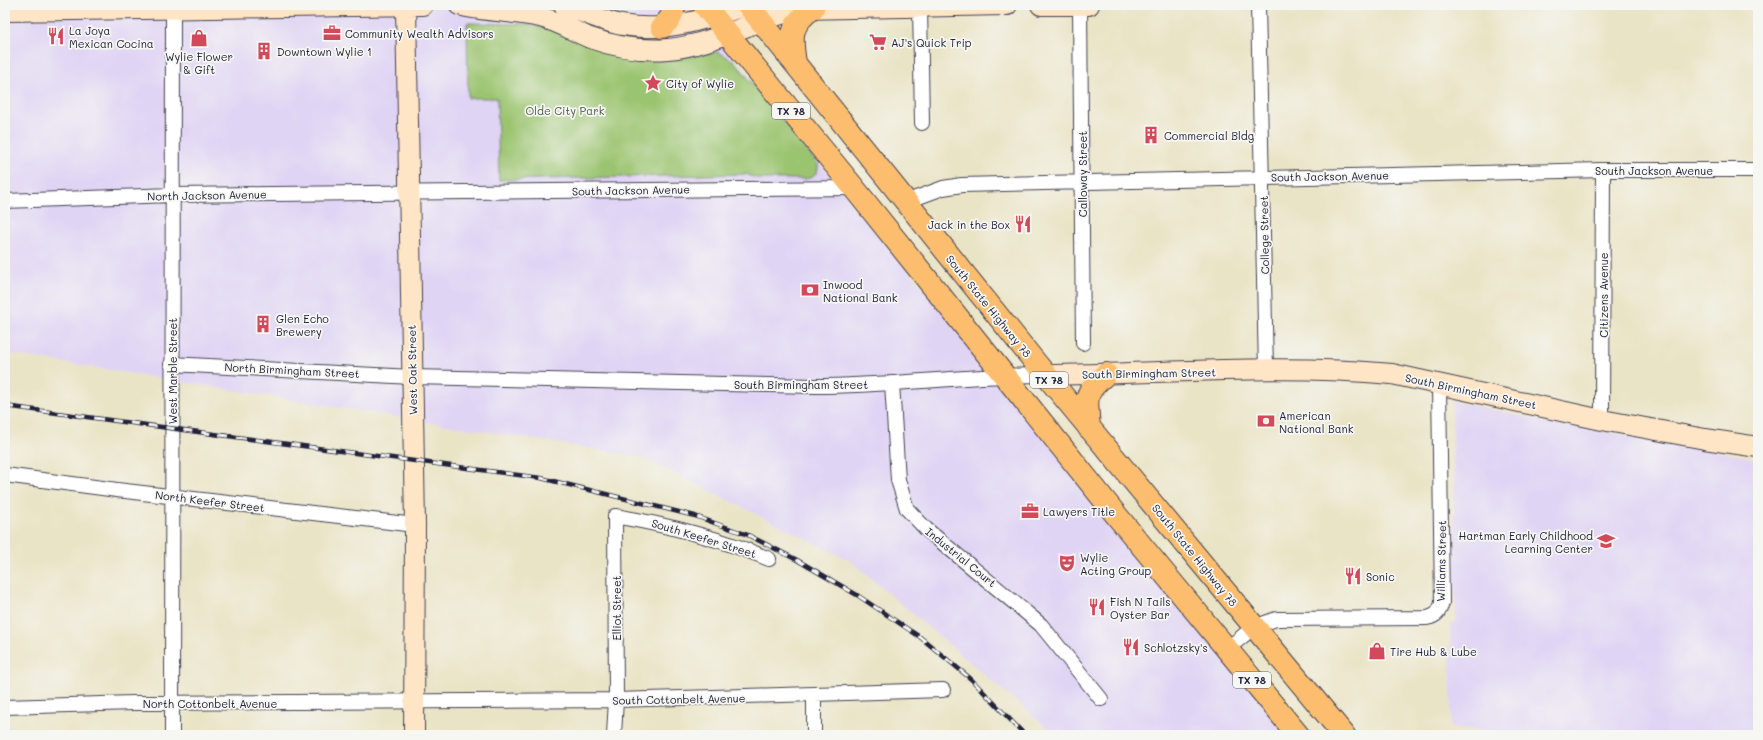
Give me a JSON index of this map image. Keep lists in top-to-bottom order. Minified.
{"streets":{"main road":["TX 78","South State Highway 78"],"street":["South Jackson Avenue","Calloway Street","North Jackson Avenue","College Street","Citizens Avenue","North Birmingham Street","West Oak Street","West Marble Street","South Birmingham Street","North Keefer Street","South Keefer Street","Industrial Court","Williams Street","Elliot Street","South Cottonbelt Avenue","North Cottonbelt Avenue"]},"crossings":[["TX 78","South Jackson Avenue"],["TX 78","South Birmingham Street"],["TX 78","Williams Street"],["South Jackson Avenue","Calloway Street"],["South Jackson Avenue","North Jackson Avenue"],["South Jackson Avenue","College Street"],["South Jackson Avenue","Citizens Avenue"],["South Jackson Avenue","South State Highway 78"],["South Jackson Avenue","West Oak Street"],["North Jackson Avenue","West Oak Street"],["North Jackson Avenue","West Marble Street"],["College Street","South Birmingham Street"],["Citizens Avenue","South Birmingham Street"],["South State Highway 78","South Birmingham Street"],["South State Highway 78","Williams Street"],["North Birmingham Street","West Oak Street"],["North Birmingham Street","West Marble Street"],["North Birmingham Street","South Birmingham Street"],["West Oak Street","South Birmingham Street"],["West Oak Street","North Keefer Street"],["West Oak Street","South Cottonbelt Avenue"],["West Oak Street","North Cottonbelt Avenue"],["West Marble Street","North Keefer Street"],["West Marble Street","North Cottonbelt Avenue"],["South Birmingham Street","Industrial Court"],["South Birmingham Street","Williams Street"],["South Keefer Street","Elliot Street"],["Elliot Street","South Cottonbelt Avenue"],["South Cottonbelt Avenue","North Cottonbelt Avenue"]],"parks":["Olde City Park"],"places":{"office":["Community Wealth Advisors","Lawyers Title"],"restaurant":["La Joya Mexican Cocina","Jack in the Box","Sonic","Fish N Tails Oyster Bar","Schlotzsky's"],"shop":["Wylie Flower & Gift","Tire Hub & Lube"],"supermarket":["AJ's Quick Trip"],"building":["Downtown Wylie 1","Commercial Bldg","Glen Echo Brewery"],"place":["City of Wylie"],"bank":["Inwood National Bank","American National Bank"],"school or university":["Hartman Early Childhood Learning Center"],"theatre":["Wylie Acting Group"]}}
